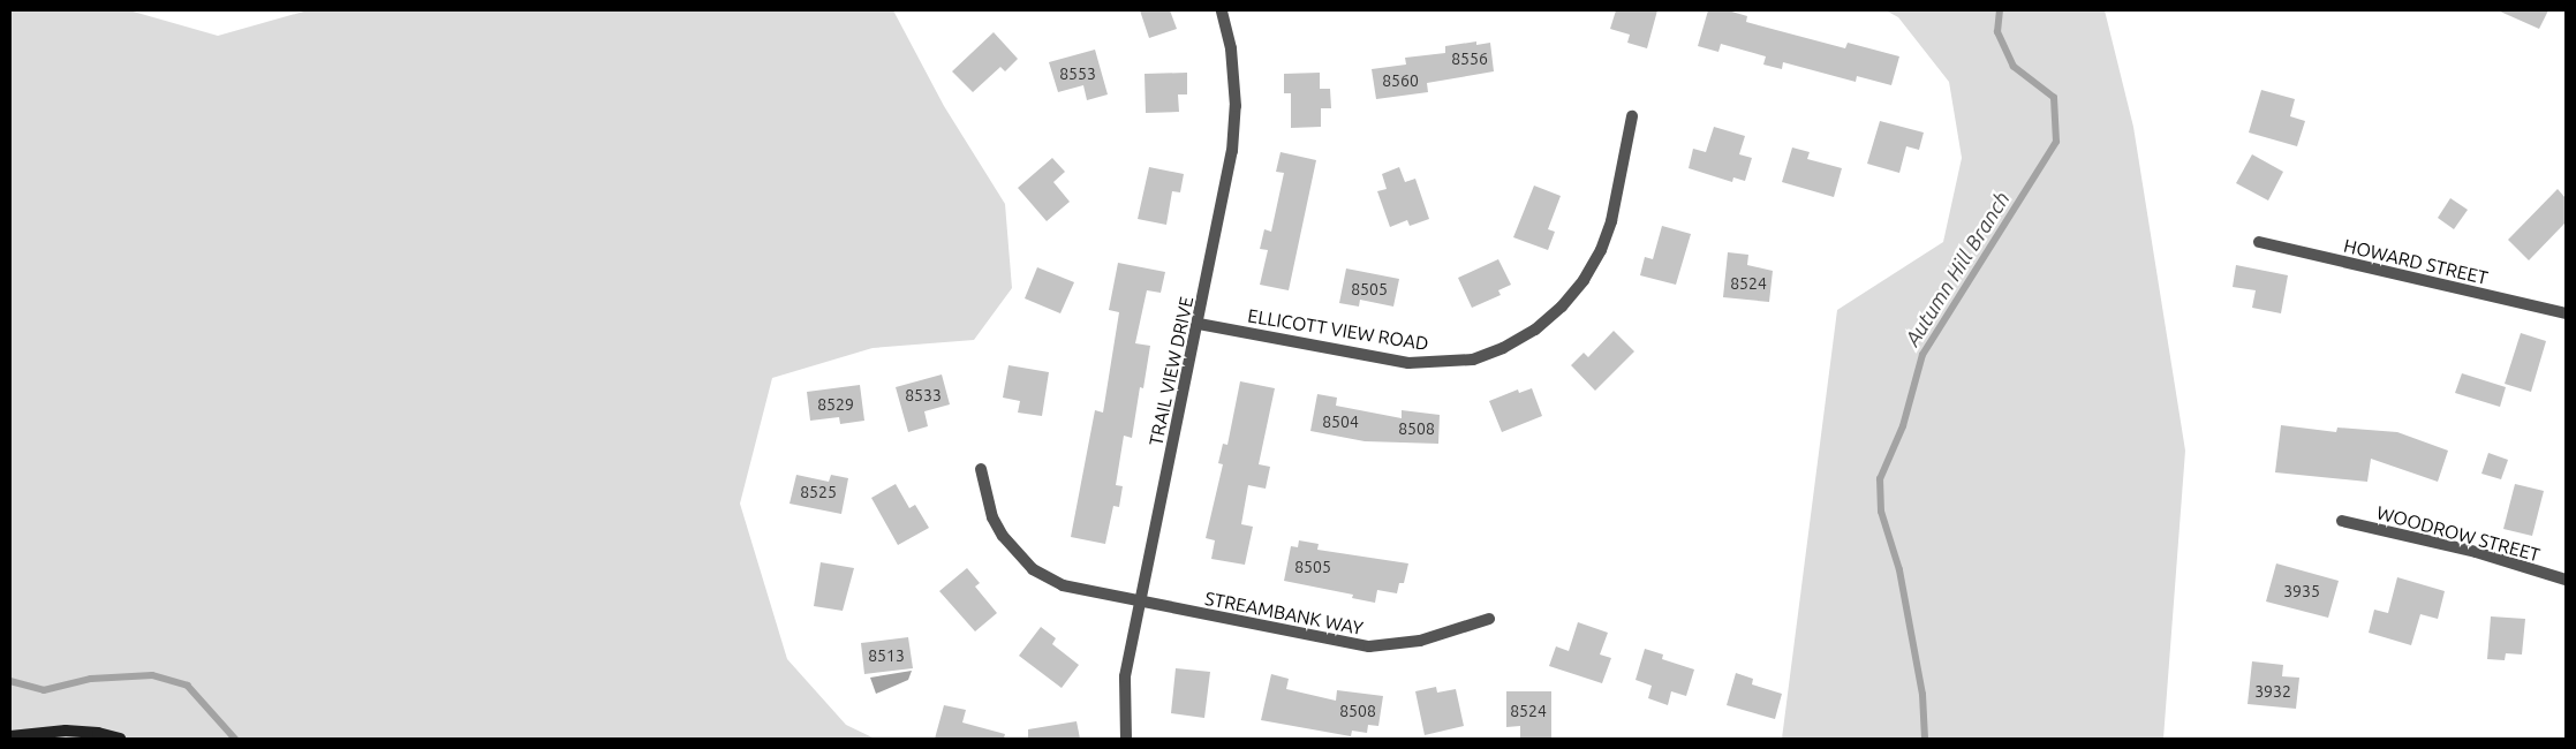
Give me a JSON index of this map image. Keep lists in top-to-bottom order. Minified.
{"streets":{"street":["HOWARD STREET","ELLICOTT VIEW ROAD","TRAIL VIEW DRIVE","WOODROW STREET","STREAMBANK WAY"]},"crossings":[["ELLICOTT VIEW ROAD","TRAIL VIEW DRIVE"],["TRAIL VIEW DRIVE","STREAMBANK WAY"]],"water":["Autumn Hill Branch"],"house_numbers":["8556","8553","8560","8524","8505","8533","8529","8504","8508","8525","8505","3935","8513","3932","8508","8524"]}
